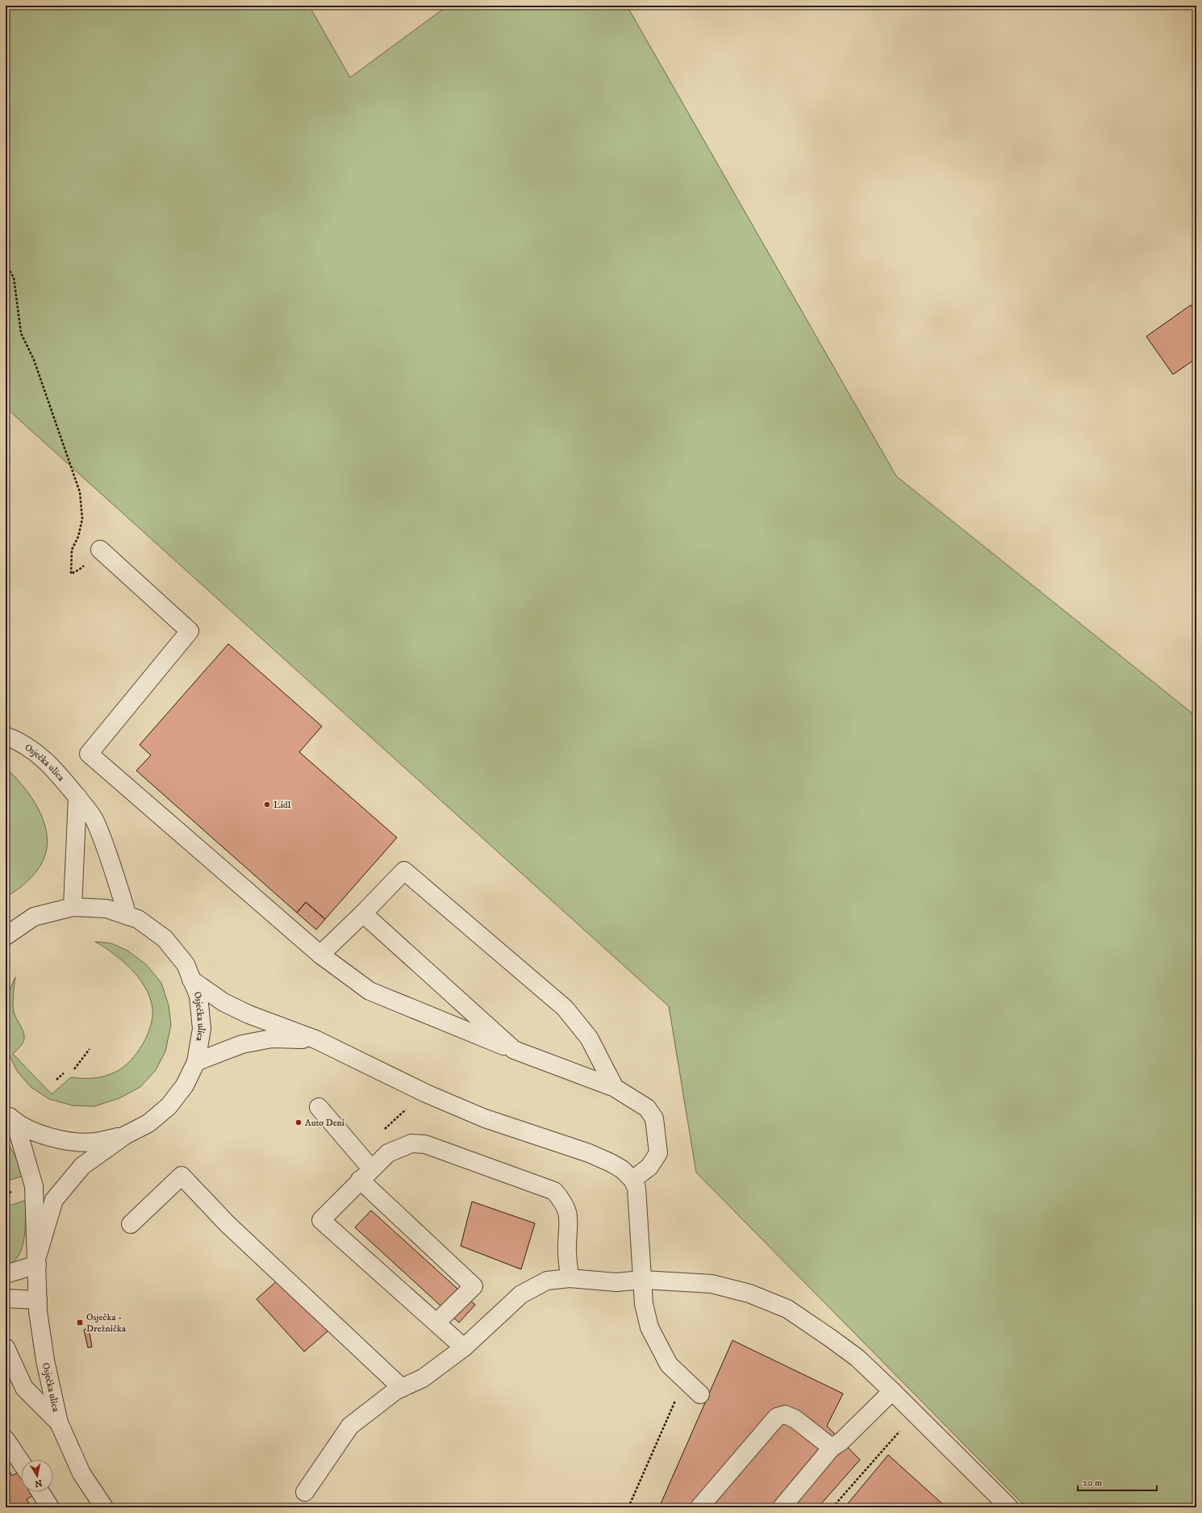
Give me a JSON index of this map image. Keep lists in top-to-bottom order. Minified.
{"streets":{"street":["Osječka ulica"]},"places":{"other":["Lidl","Auto Deni"],"transit":["Osječka - Drežnička"]},"scale_bar":"20 m","north":"bottom"}
